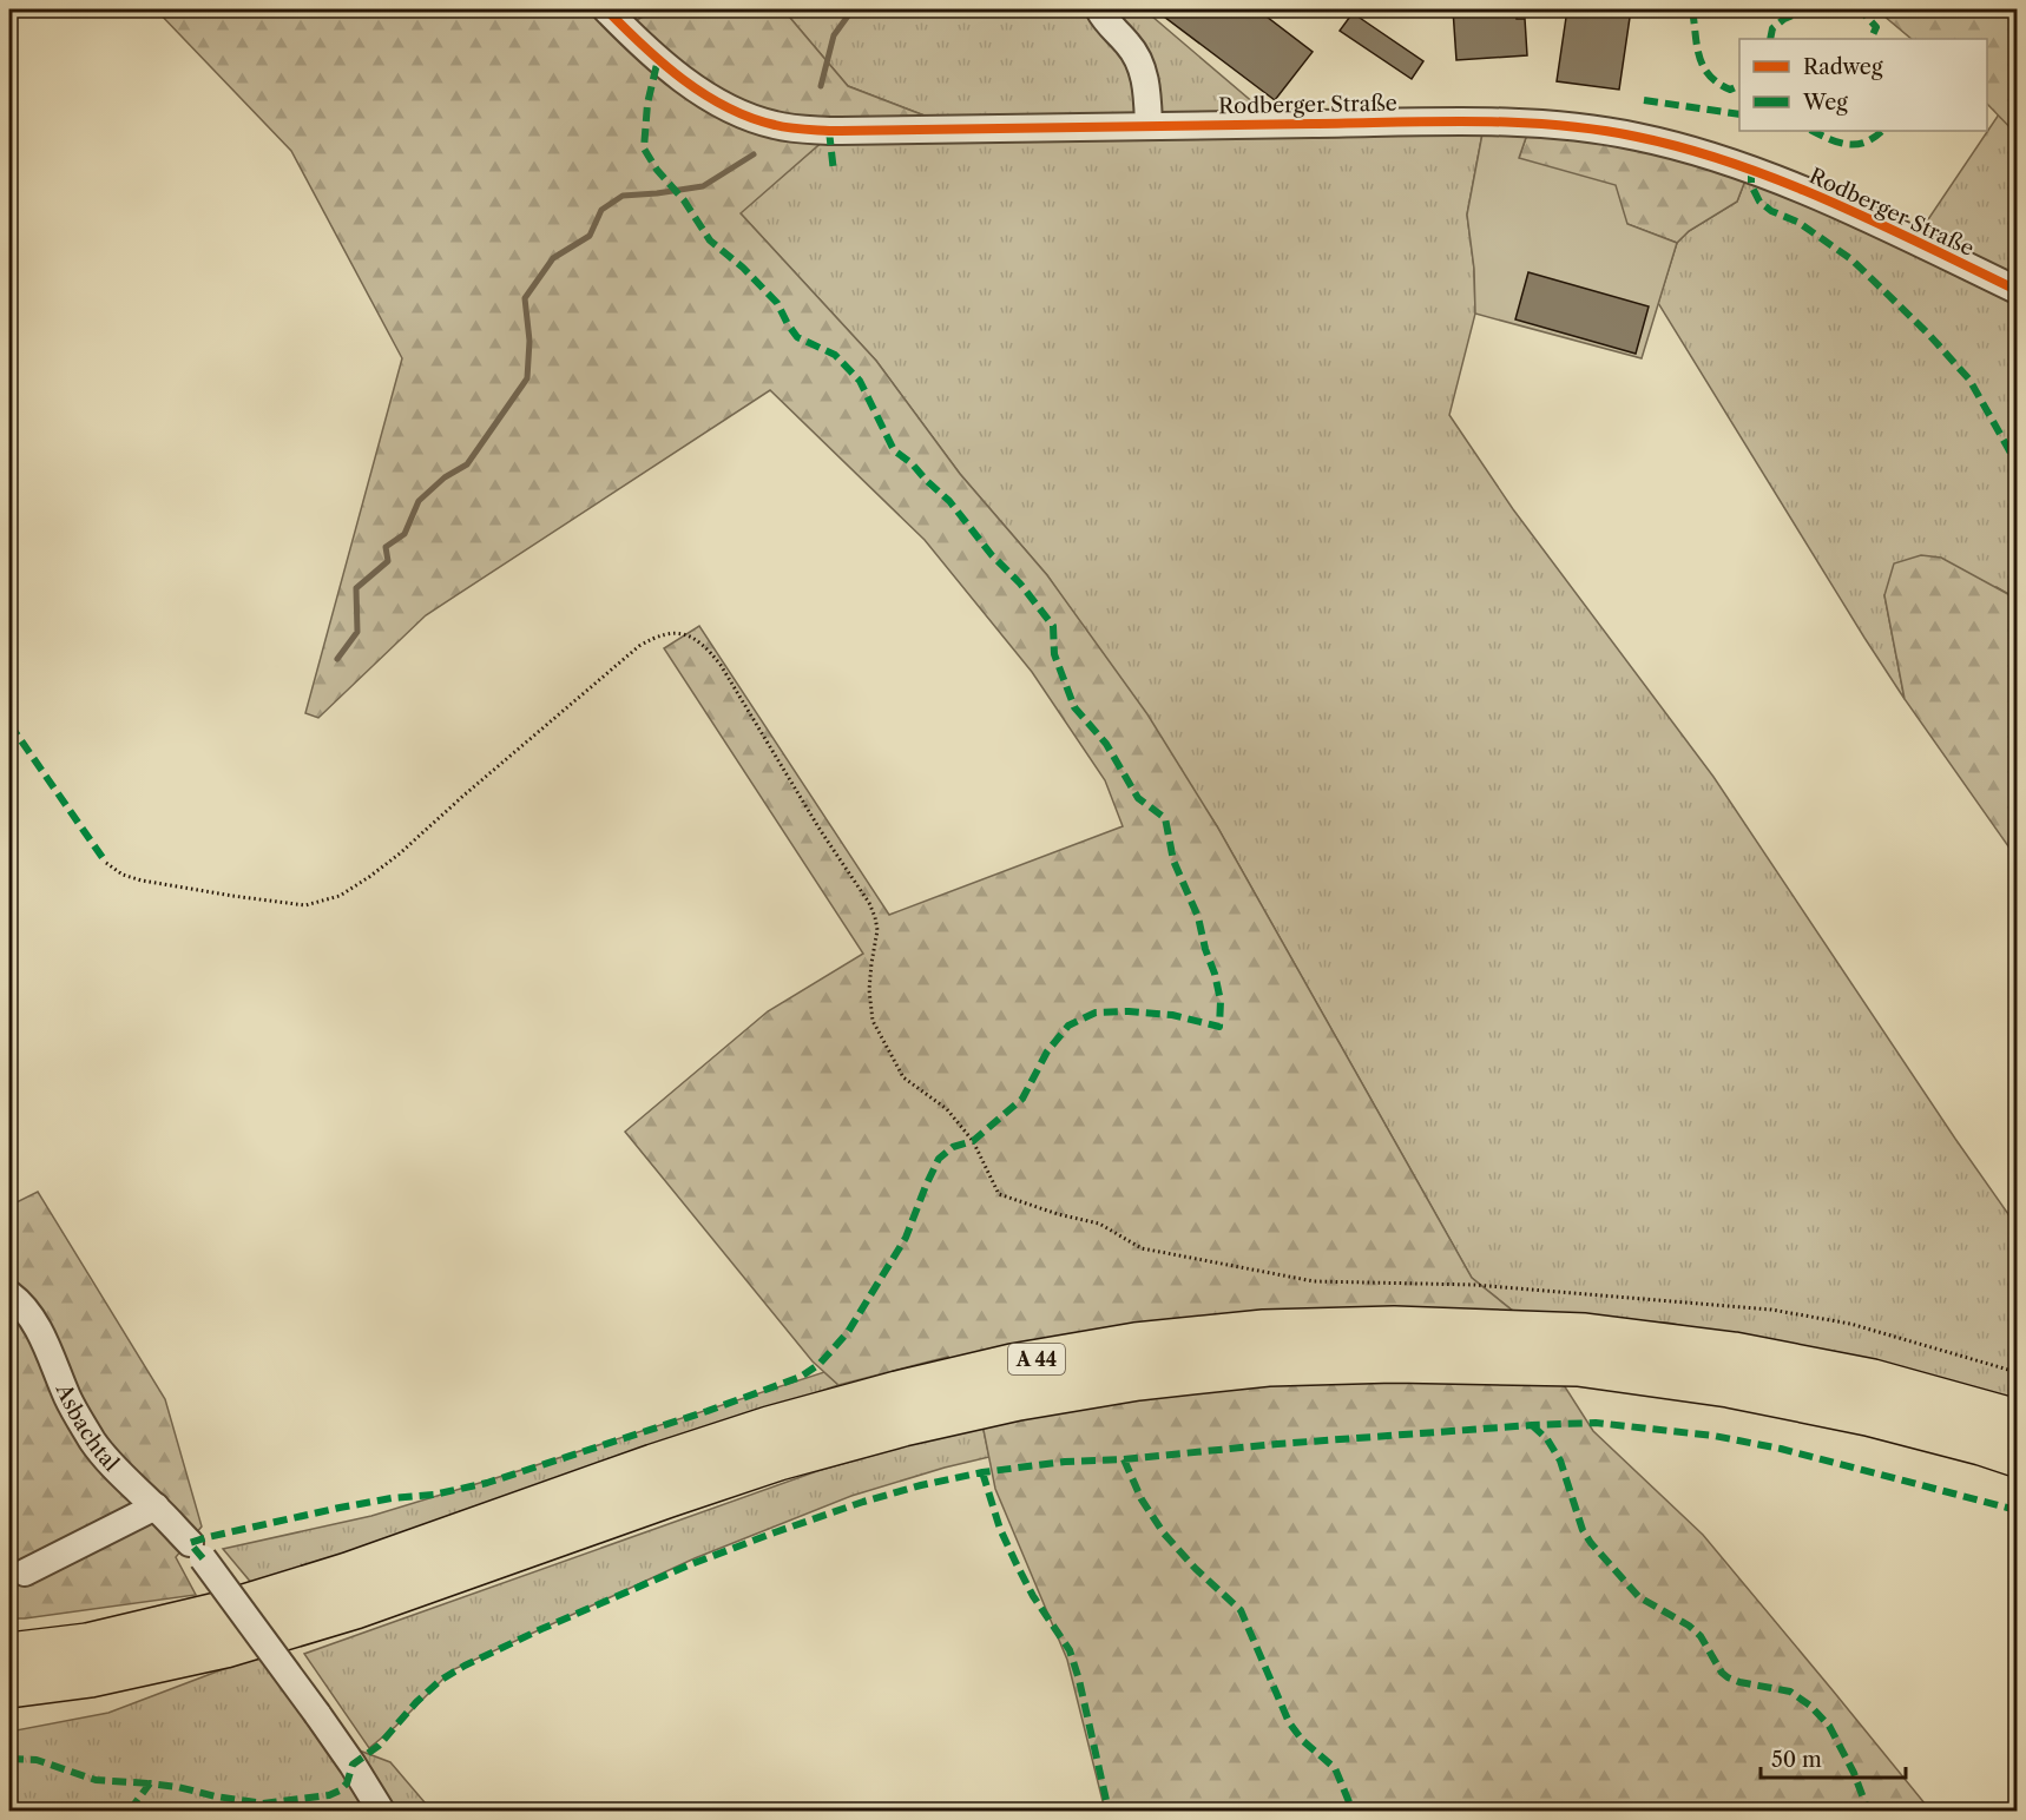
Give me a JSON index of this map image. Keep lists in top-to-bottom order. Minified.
{"streets":{"highway":["A 44"],"street":["Rodberger Straße","Asbachtal"]},"legend":["Radweg","Weg"],"scale_bar":"50 m"}
